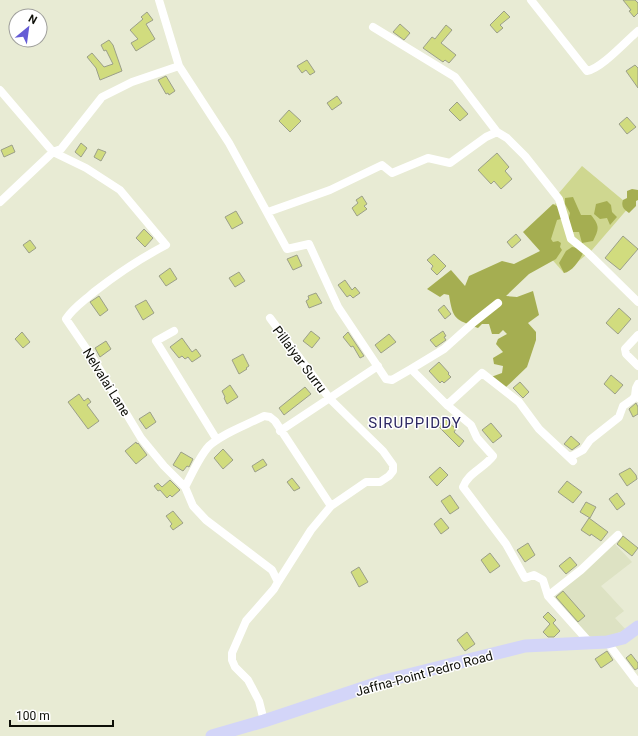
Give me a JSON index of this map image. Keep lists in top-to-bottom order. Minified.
{"streets":{"main road":["Jaffna-Point Pedro Road"],"street":["Pillaiyar Surru","Nelvalai Lane"]},"crossings":[["Pillaiyar Surru","Nelvalai Lane"]],"districts":["SIRUPPIDDY"],"scale_bar":"100 m","north":"top right"}
